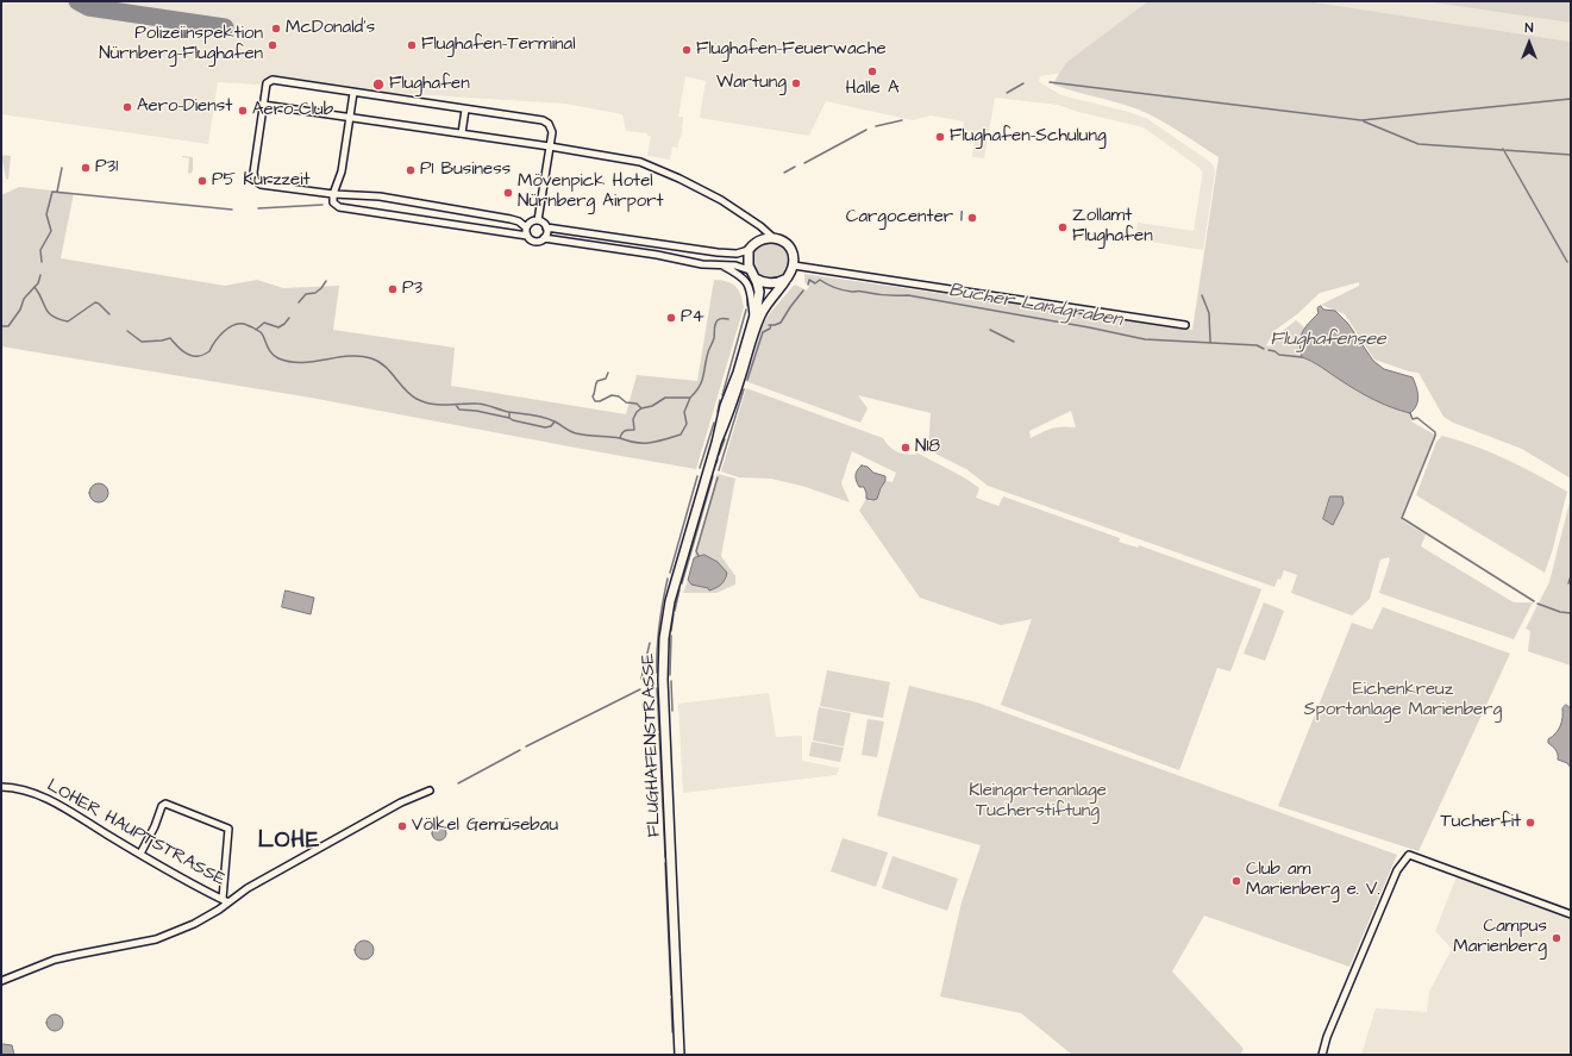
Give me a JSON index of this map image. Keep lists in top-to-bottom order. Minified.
{"streets":{"main road":["FLUGHAFENSTRASSE"],"street":["LOHER HAUPTSTRASSE"]},"districts":["LOHE"],"water":["Bucher Landgraben","Flughafensee"],"parks":["Eichenkreuz Sportanlage Marienberg","Kleingartenanlage Tucherstiftung"],"places":["McDonald's","Polizeiinspektion Nürnberg-Flughafen","Flughafen-Terminal","Flughafen-Feuerwache","Halle A","Wartung","Flughafen","Aero-Dienst","Aero-Club","Flughafen-Schulung","P31","P1 Business","P5 Kurzzeit","Mövenpick Hotel Nürnberg Airport","Cargocenter 1","Zollamt Flughafen","P3","P4","N18","Tucherfit","Völkel Gemüsebau","Club am Marienberg e. V.","Campus Marienberg"],"north":"top"}
